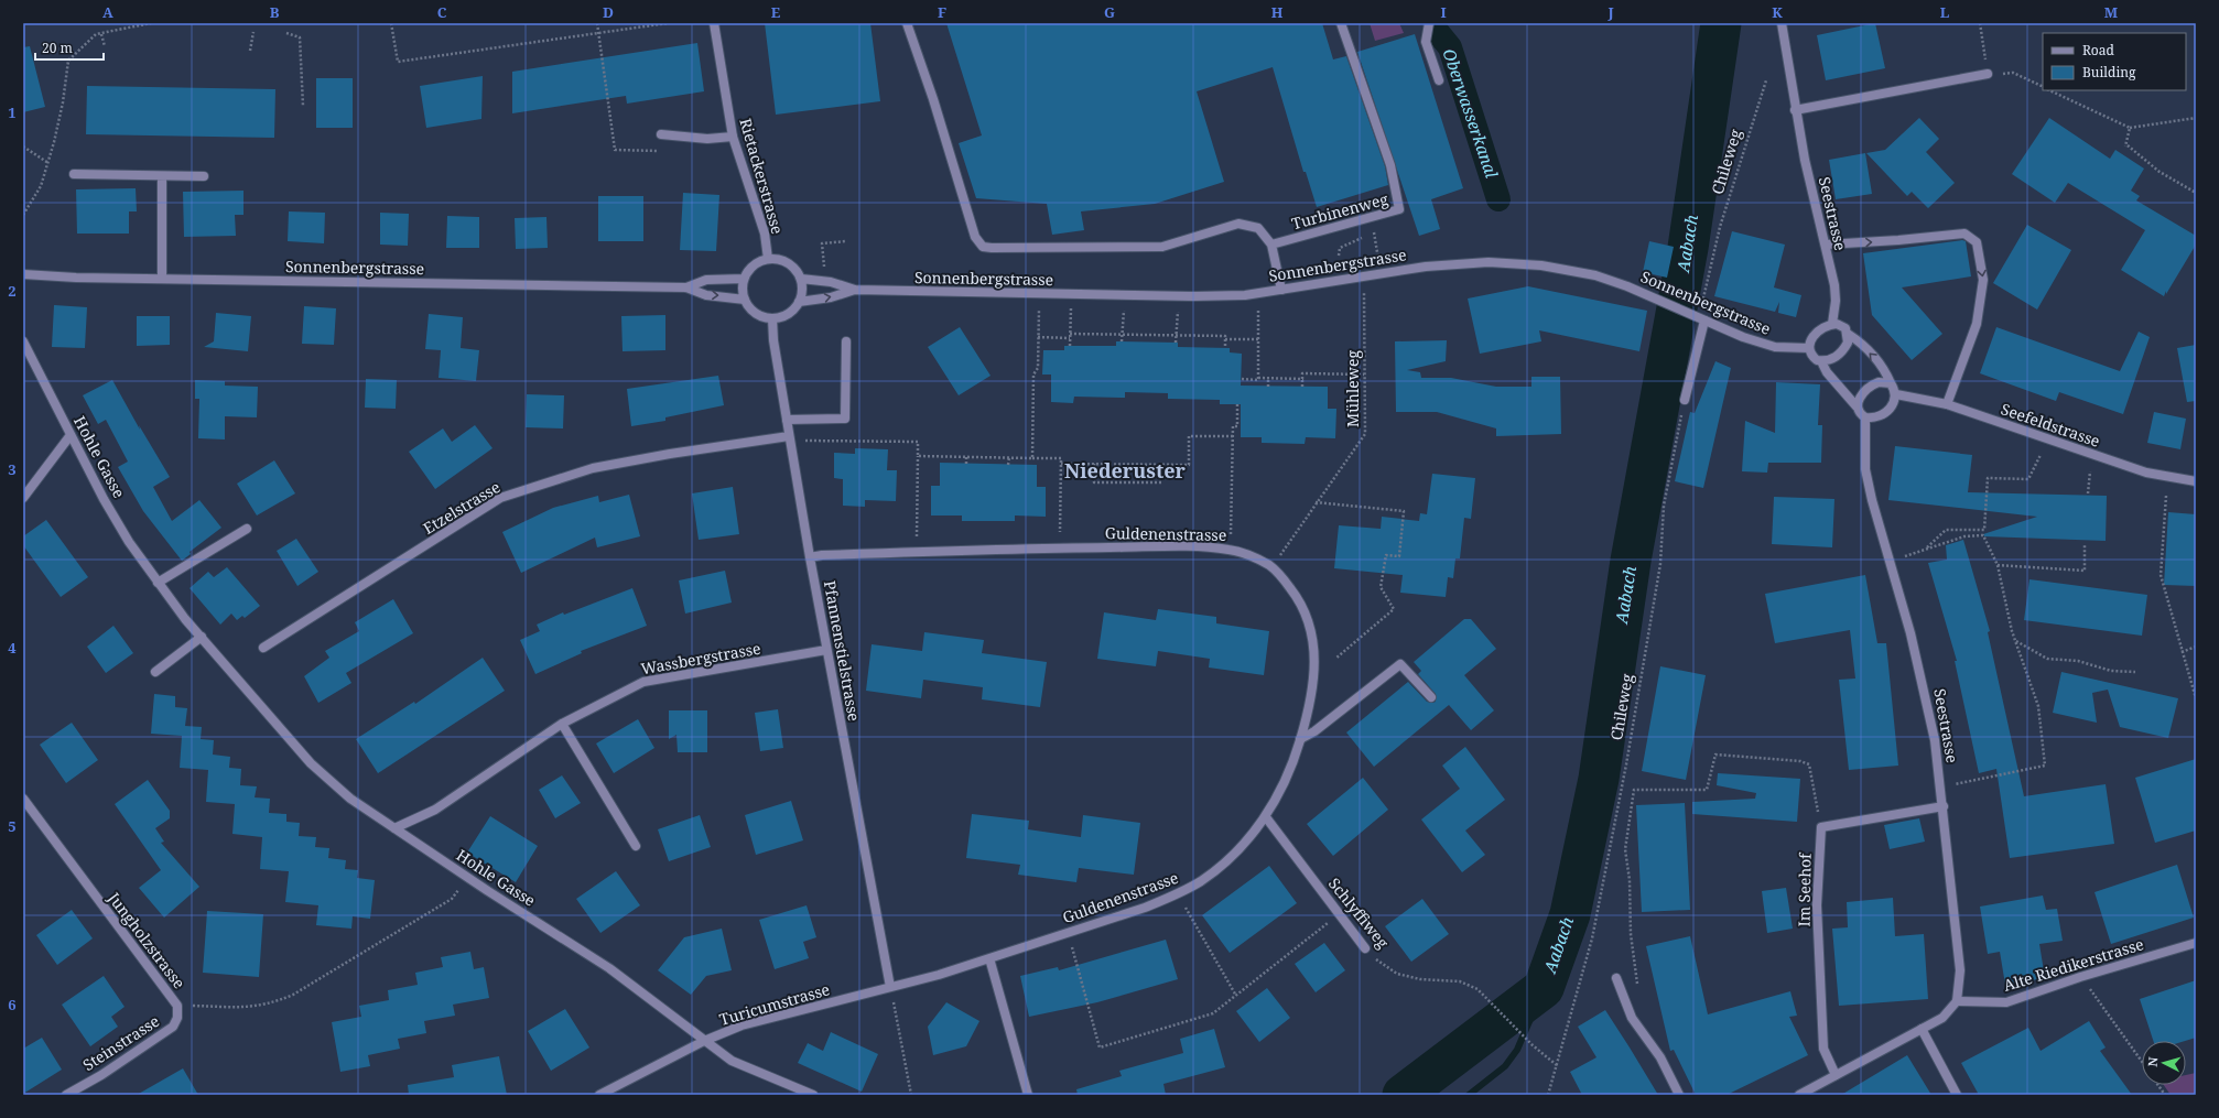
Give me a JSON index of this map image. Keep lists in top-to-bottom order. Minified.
{"streets":{"street":["Rietackerstrasse","Turbinenweg","Seestrasse","Sonnenbergstrasse","Seefeldstrasse","Hohle Gasse","Etzelstrasse","Guldenenstrasse","Pfannenstielstrasse","Wassbergstrasse","Im Seehof","Schlyffiweg","Jungholzstrasse","Alte Riedikerstrasse","Turicumstrasse","Steinstrasse"],"path":["Chileweg","Mühleweg"]},"crossings":[["Chileweg","Schlyffiweg"],["Rietackerstrasse","Sonnenbergstrasse"],["Rietackerstrasse","Pfannenstielstrasse"],["Seestrasse","Sonnenbergstrasse"],["Seestrasse","Seefeldstrasse"],["Seestrasse","Alte Riedikerstrasse"],["Sonnenbergstrasse","Pfannenstielstrasse"],["Hohle Gasse","Wassbergstrasse"],["Hohle Gasse","Jungholzstrasse"],["Hohle Gasse","Turicumstrasse"],["Etzelstrasse","Pfannenstielstrasse"],["Guldenenstrasse","Pfannenstielstrasse"],["Guldenenstrasse","Schlyffiweg"],["Guldenenstrasse","Turicumstrasse"],["Pfannenstielstrasse","Wassbergstrasse"],["Pfannenstielstrasse","Turicumstrasse"],["Jungholzstrasse","Steinstrasse"]],"districts":["Niederuster"],"water":["Oberwasserkanal","Aabach"],"legend":["Road","Building"],"scale_bar":"20 m","north":"left","grid":{"columns":["A","B","C","D","E","F","G","H","I","J","K","L","M"],"rows":["1","2","3","4","5","6"]}}
